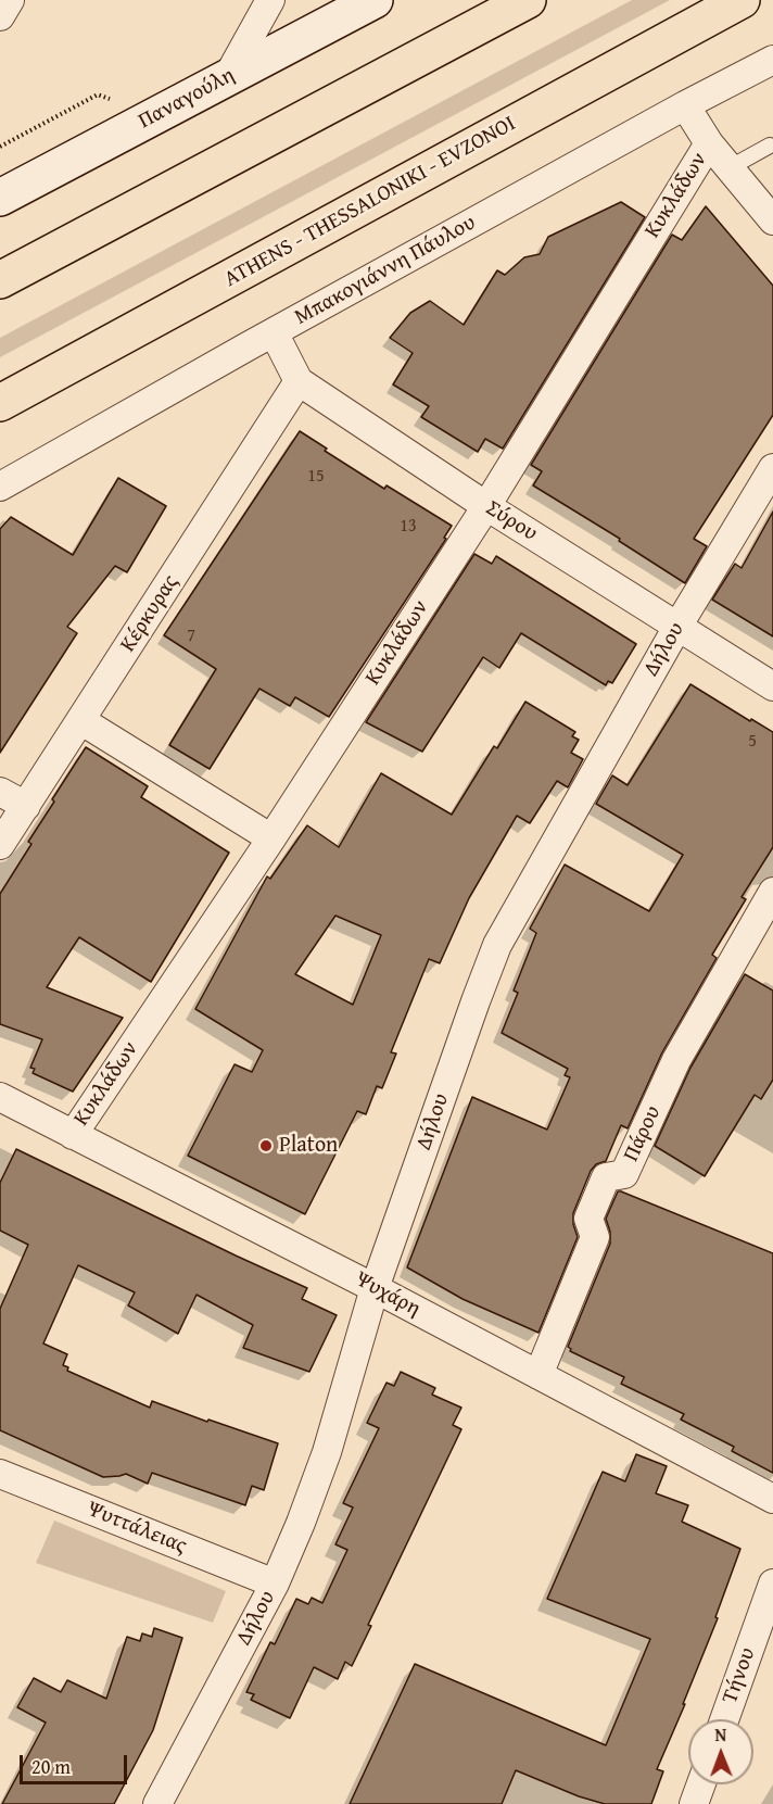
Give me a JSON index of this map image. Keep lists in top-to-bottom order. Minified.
{"streets":{"highway":["ATHENS - THESSALONIKI - EVZONOI"],"street":["Παναγούλη","Κυκλάδων","Μπακογιάννη Πάυλου","Σύρου","Κέρκυρας","Δήλου","Πάρου","Ψυχάρη","Ψυττάλειας","Τήνου"]},"crossings":[["Κυκλάδων","Σύρου"],["Κυκλάδων","Ψυχάρη"],["Μπακογιάννη Πάυλου","Σύρου"],["Σύρου","Κέρκυρας"],["Σύρου","Δήλου"],["Δήλου","Ψυχάρη"],["Δήλου","Ψυττάλειας"],["Πάρου","Ψυχάρη"]],"places":["Platon"],"house_numbers":["15","13","7","5"],"scale_bar":"20 m","north":"top"}
